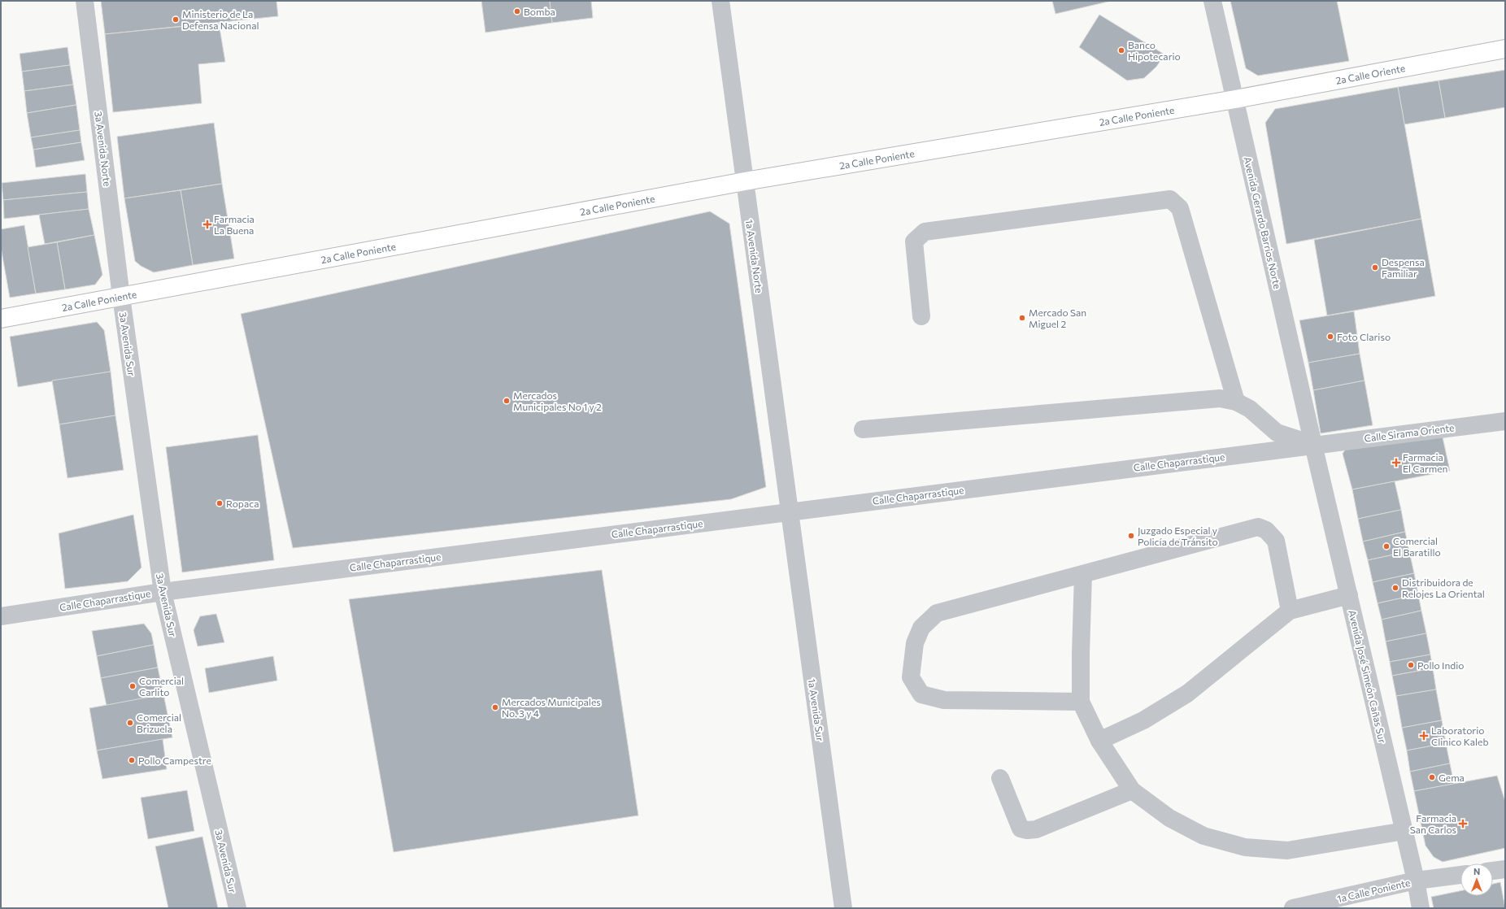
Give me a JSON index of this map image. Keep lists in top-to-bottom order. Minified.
{"streets":{"main road":["2a Calle Oriente","2a Calle Poniente"],"street":["3a Avenida Norte","Avenida Gerardo Barrios Norte","1a Avenida Norte","3a Avenida Sur","Calle Sirama Oriente","Calle Chaparrastique","Avenida José Simeón Cañas Sur","1a Avenida Sur","1a Calle Poniente"]},"crossings":[["2a Calle Oriente","2a Calle Poniente"],["2a Calle Oriente","Avenida Gerardo Barrios Norte"],["2a Calle Poniente","3a Avenida Norte"],["2a Calle Poniente","Avenida Gerardo Barrios Norte"],["2a Calle Poniente","1a Avenida Norte"],["2a Calle Poniente","3a Avenida Sur"],["3a Avenida Norte","3a Avenida Sur"],["Avenida Gerardo Barrios Norte","Calle Sirama Oriente"],["Avenida Gerardo Barrios Norte","Calle Chaparrastique"],["Avenida Gerardo Barrios Norte","Avenida José Simeón Cañas Sur"],["1a Avenida Norte","Calle Chaparrastique"],["1a Avenida Norte","1a Avenida Sur"],["3a Avenida Sur","Calle Chaparrastique"],["Calle Sirama Oriente","Calle Chaparrastique"],["Calle Sirama Oriente","Avenida José Simeón Cañas Sur"],["Calle Chaparrastique","Avenida José Simeón Cañas Sur"],["Calle Chaparrastique","1a Avenida Sur"],["Avenida José Simeón Cañas Sur","1a Calle Poniente"]],"places":{"other":["Bomba","Ministerio de La Defensa Nacional","Banco Hipotecario","Despensa Familiar","Mercado San Miguel 2","Foto Clariso","Mercados Municipales No 1 y 2","Ropaca","Juzgado Especial y Policía de Tránsito","Comercial El Baratillo","Distribuidora de Relojes La Oriental","Pollo Indio","Comercial Carlito","Mercados Municipales No. 3 y 4","Comercial Brizuela","Pollo Campestre","Gema"],"health":["Farmacia La Buena","Farmacia El Carmen","Laboratorio Clinico Kaleb","Farmacia San Carlos"]},"north":"top"}
